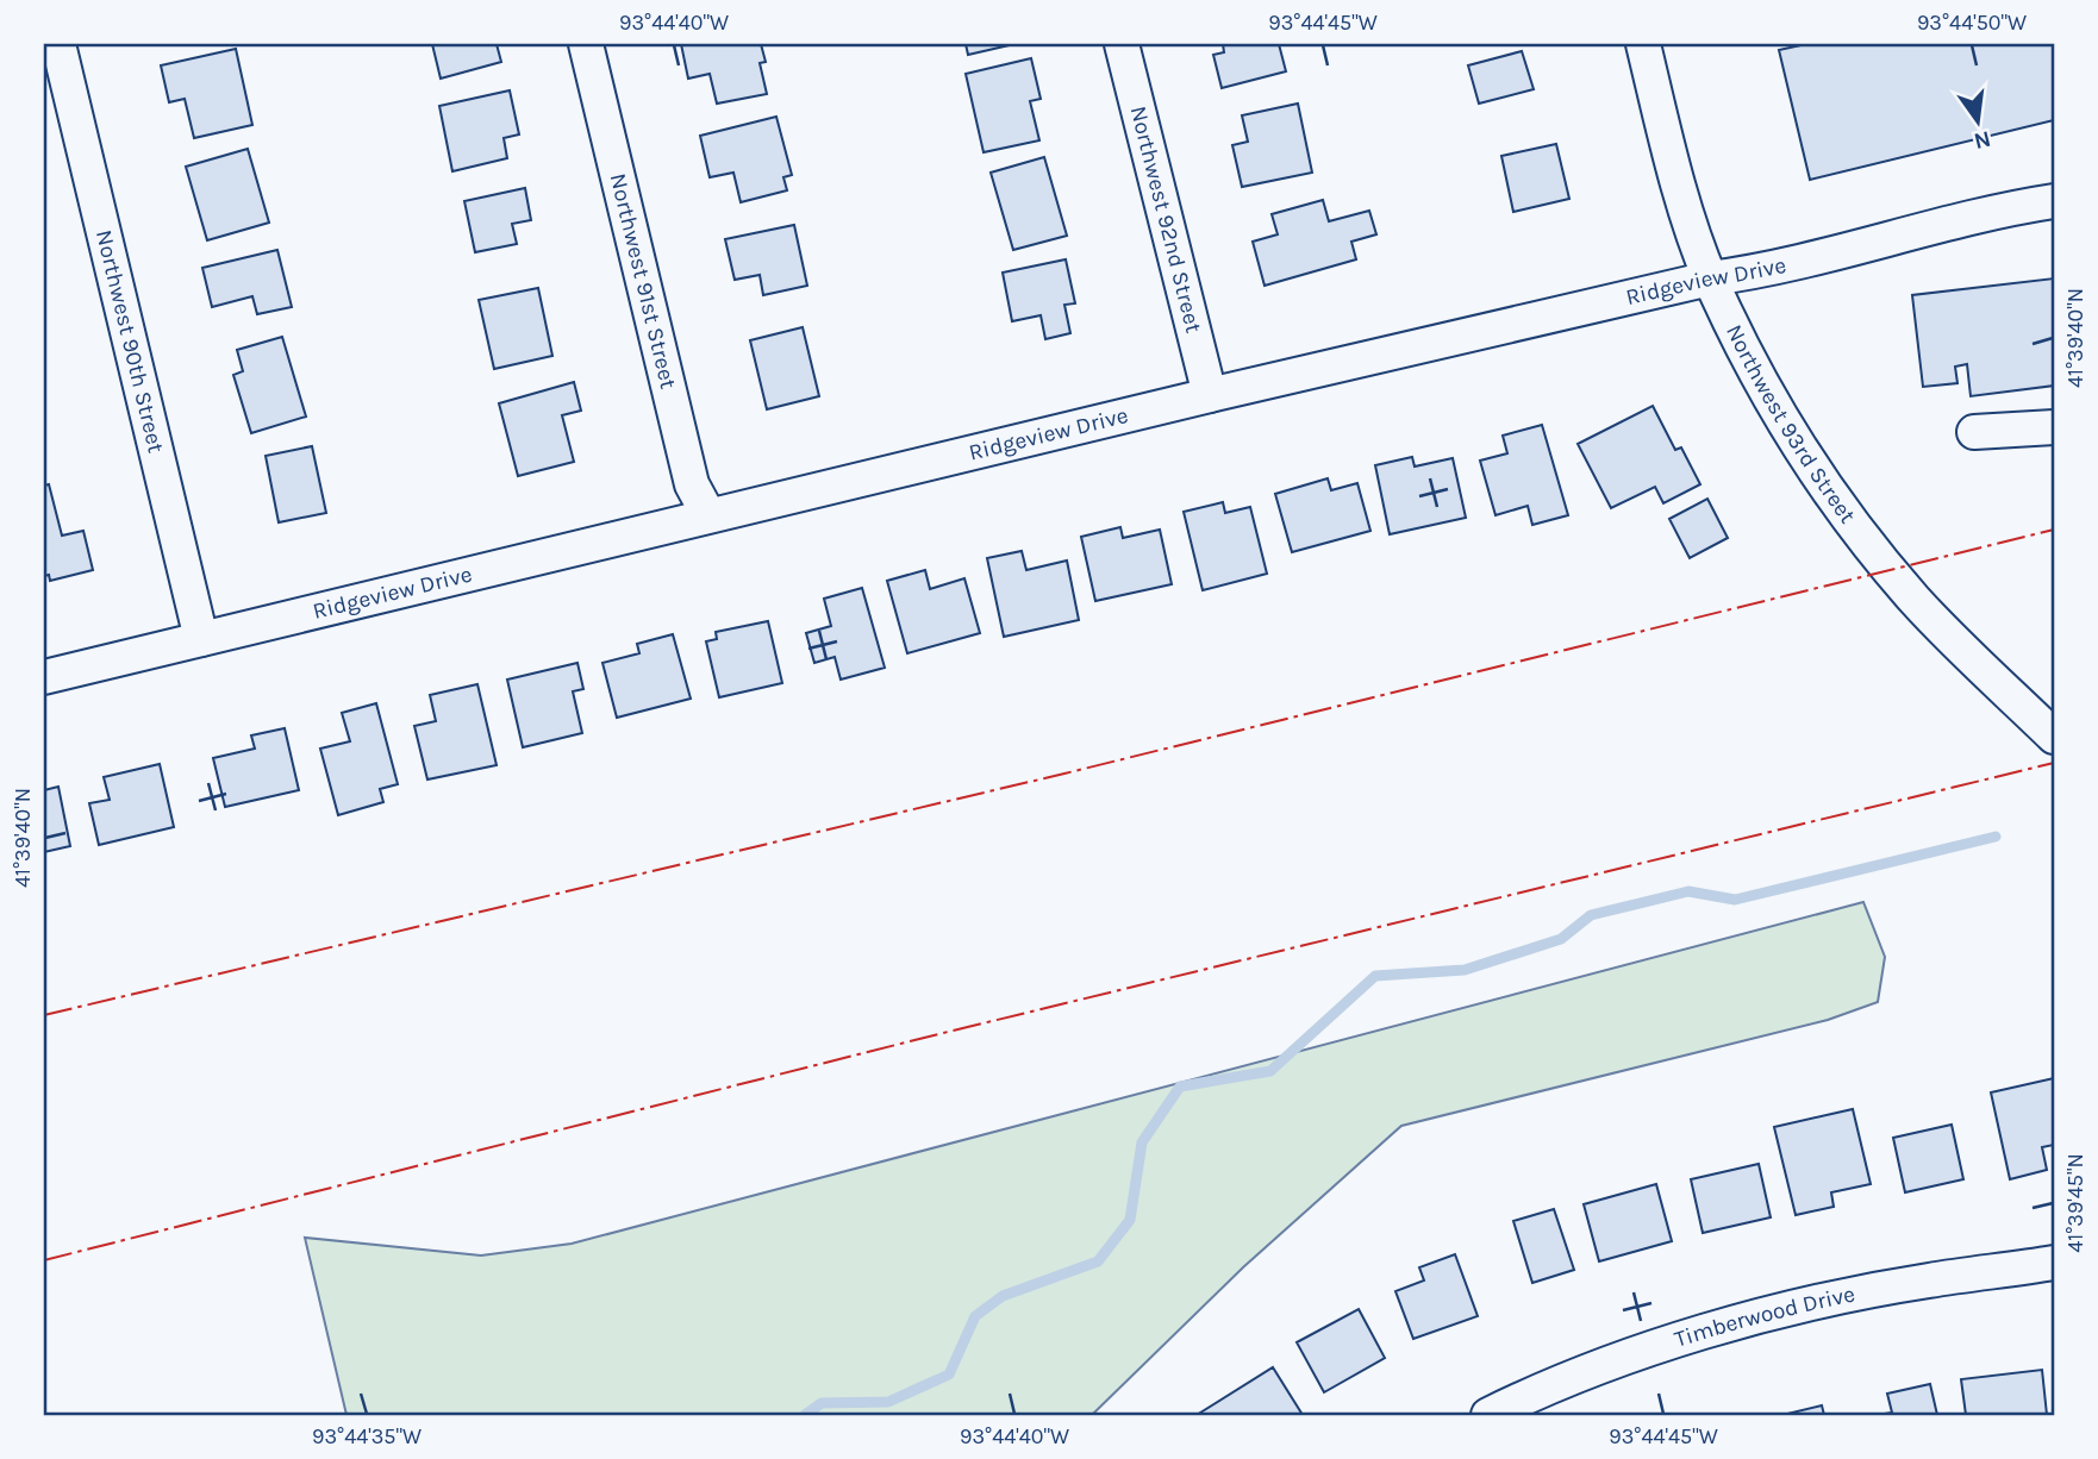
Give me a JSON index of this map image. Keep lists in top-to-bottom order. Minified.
{"streets":{"street":["Northwest 92nd Street","Northwest 91st Street","Ridgeview Drive","Northwest 90th Street","Northwest 93rd Street","Timberwood Drive"]},"crossings":[["Northwest 92nd Street","Ridgeview Drive"],["Northwest 91st Street","Ridgeview Drive"],["Ridgeview Drive","Northwest 90th Street"],["Ridgeview Drive","Northwest 93rd Street"]],"north":"bottom","coordinates":["93°44'40\"W","93°44'45\"W","93°44'50\"W","41°39'40\"N","41°39'45\"N","93°44'35\"W"]}
